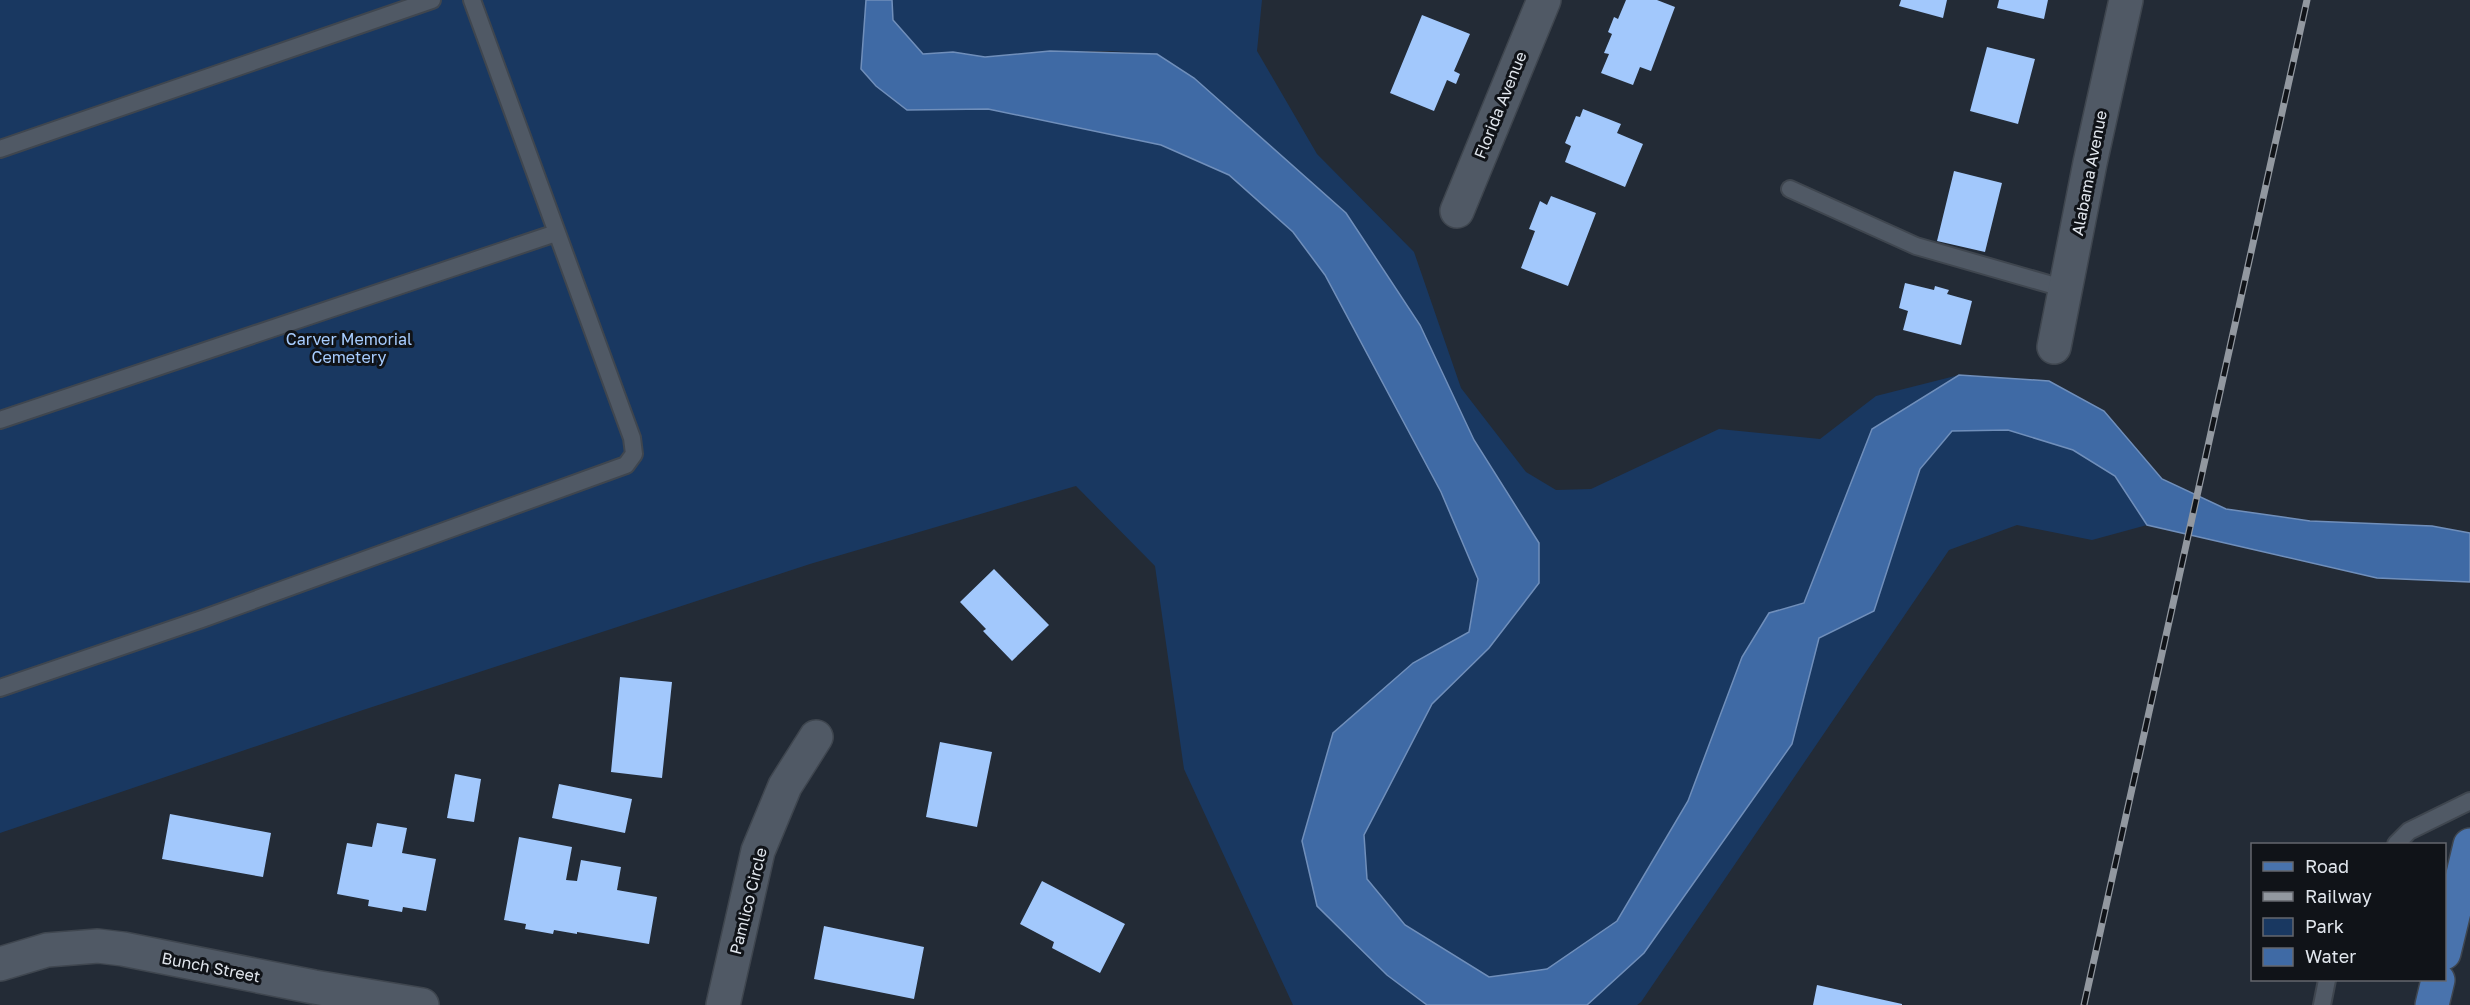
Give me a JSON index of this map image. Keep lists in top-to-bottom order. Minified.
{"streets":{"street":["Florida Avenue","Alabama Avenue","Pamlico Circle","Bunch Street"]},"parks":["Carver Memorial Cemetery"],"legend":["Road","Railway","Park","Water"]}
